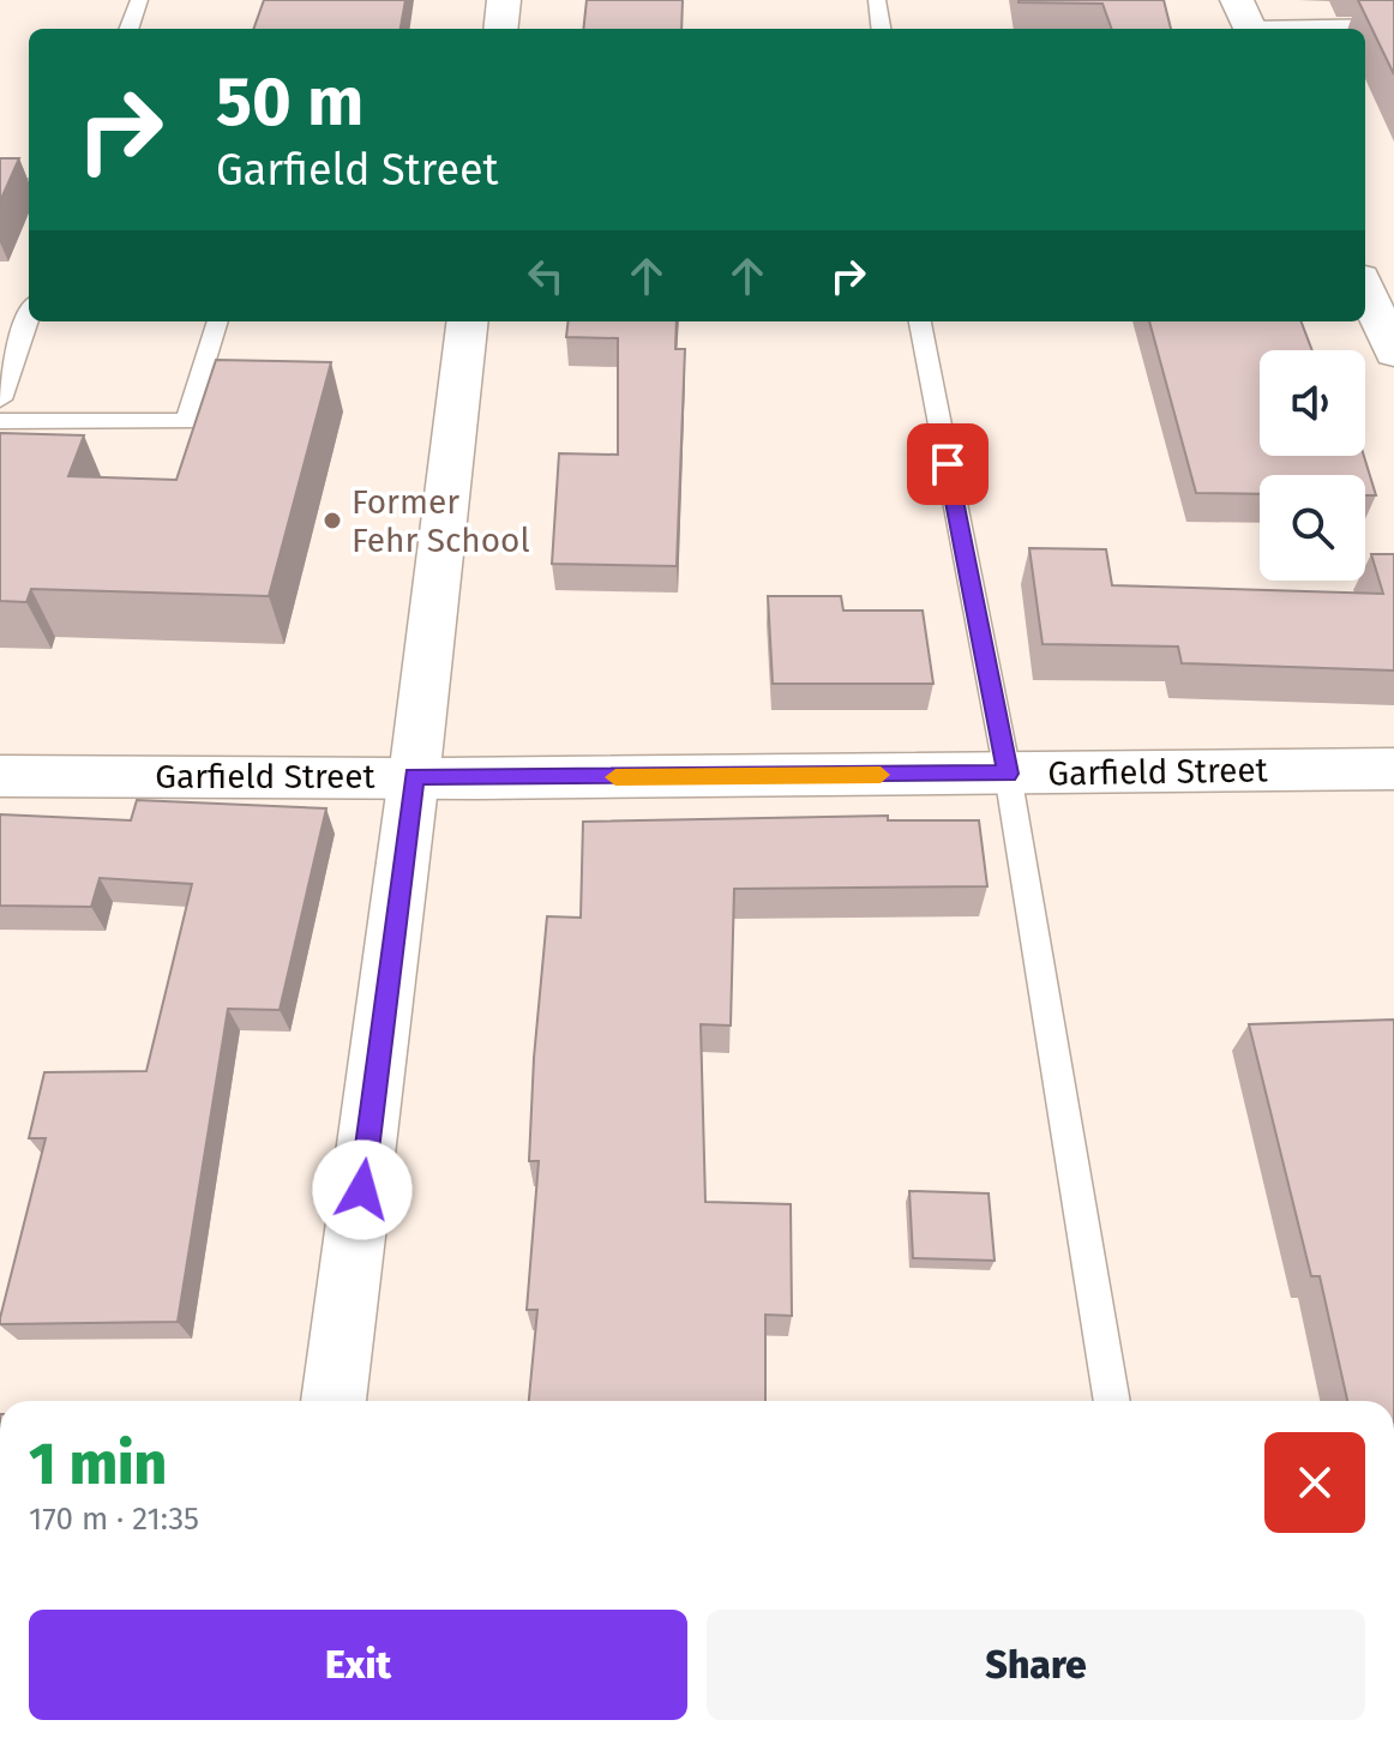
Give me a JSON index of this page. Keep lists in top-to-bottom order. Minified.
{"streets":{"street":["Garfield Street"]},"places":["Former Fehr School"],"page":{"turn":["50 m","Garfield Street"],"heading":["1 min","170 m · 21:35"],"buttons":["Exit","Share"]}}
